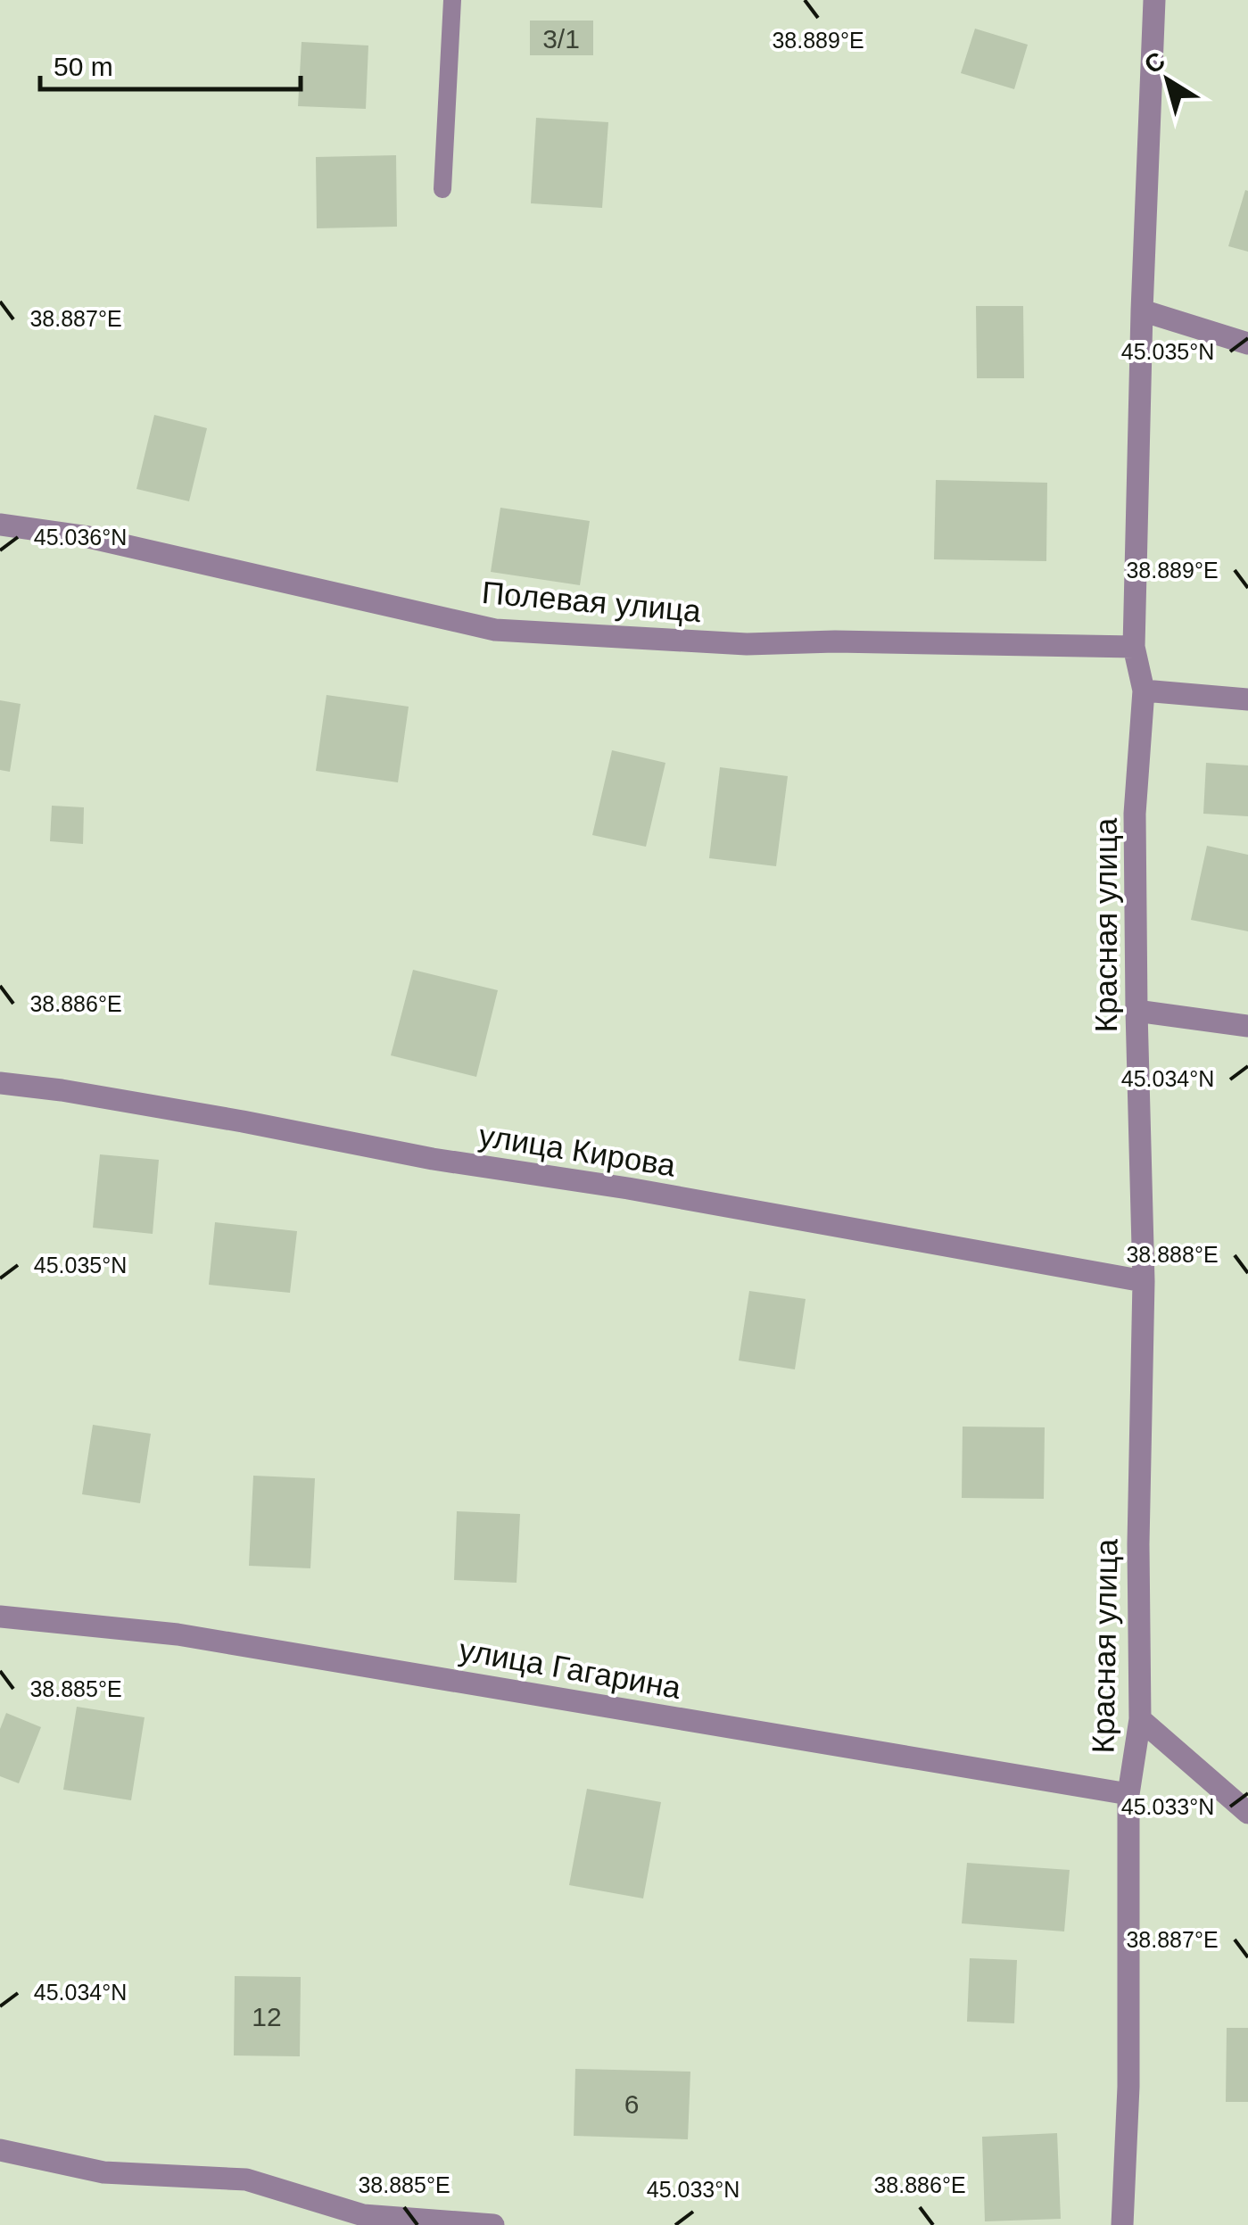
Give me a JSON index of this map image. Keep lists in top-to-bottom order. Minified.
{"streets":{"street":["Полевая улица","Красная улица","улица Кирова","улица Гагарина"]},"crossings":[["Полевая улица","Красная улица"],["Красная улица","улица Кирова"],["Красная улица","улица Гагарина"]],"house_numbers":["3/1","12","6"],"scale_bar":"50 m","north":"top left","coordinates":["38.889°E","38.887°E","45.035°N","45.036°N","38.886°E","45.034°N","38.888°E","38.885°E","45.033°N"]}
